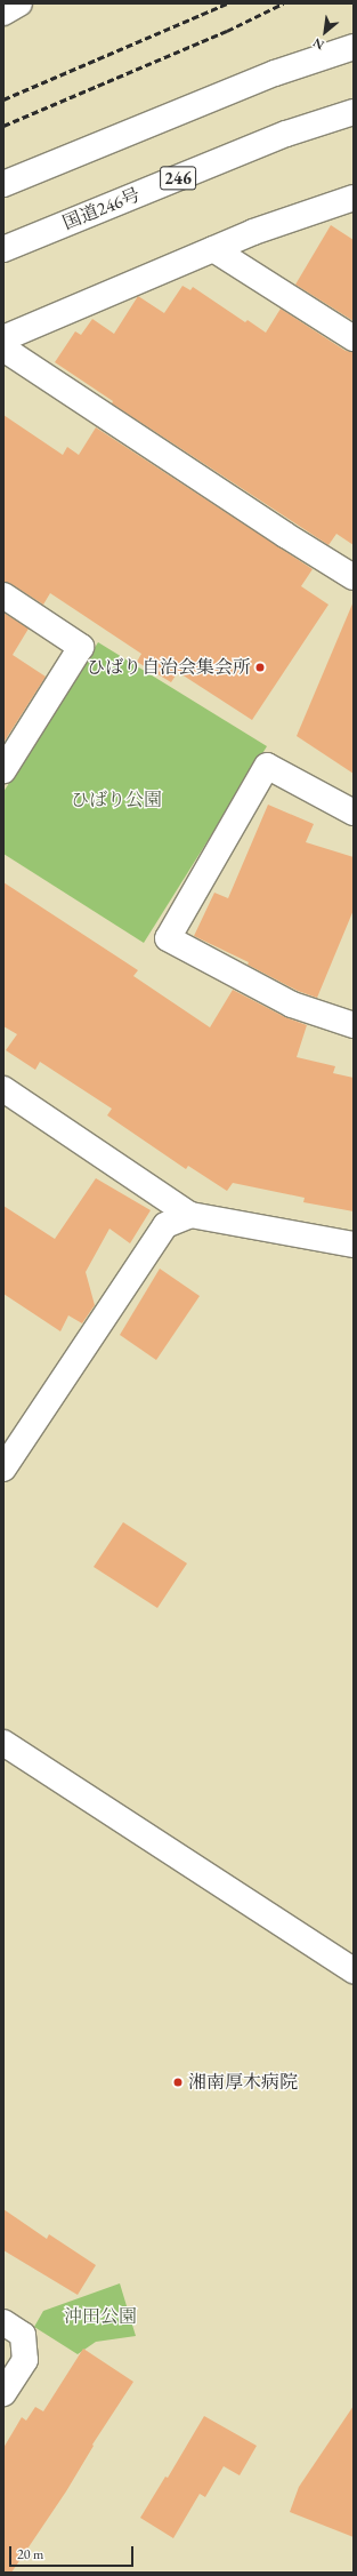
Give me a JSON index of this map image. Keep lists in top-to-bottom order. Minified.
{"streets":{"main road":["246","国道246号"]},"parks":["ひばり公園","沖田公園"],"places":["ひばり自治会集会所","湘南厚木病院"],"scale_bar":"20 m","north":"bottom left"}
